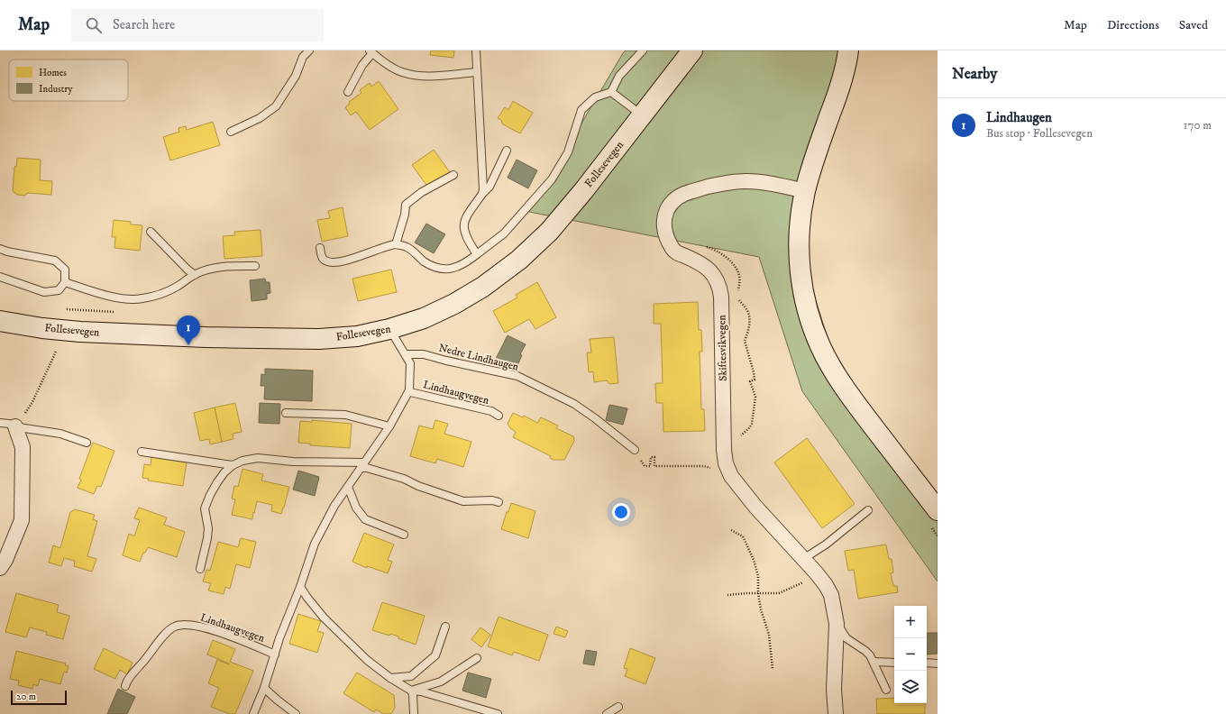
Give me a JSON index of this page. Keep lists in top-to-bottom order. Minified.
{"streets":{"main road":["Follesevegen"],"street":["Skiftesvikvegen"],"lane":["Nedre Lindhaugen","Lindhaugvegen"]},"crossings":[["Follesevegen","Lindhaugvegen"],["Nedre Lindhaugen","Lindhaugvegen"]],"legend":["Homes","Industry"],"scale_bar":"20 m","page":{"header":"Map","search":"Search here","nav":["Map","Directions","Saved"],"heading":"Nearby","list":[{"mark":"1","name":"Lindhaugen","note":"Bus stop · Follesevegen","value":"170 m"}],"pins":"1","map_buttons":["+","−"],"scale":"20 m"}}
